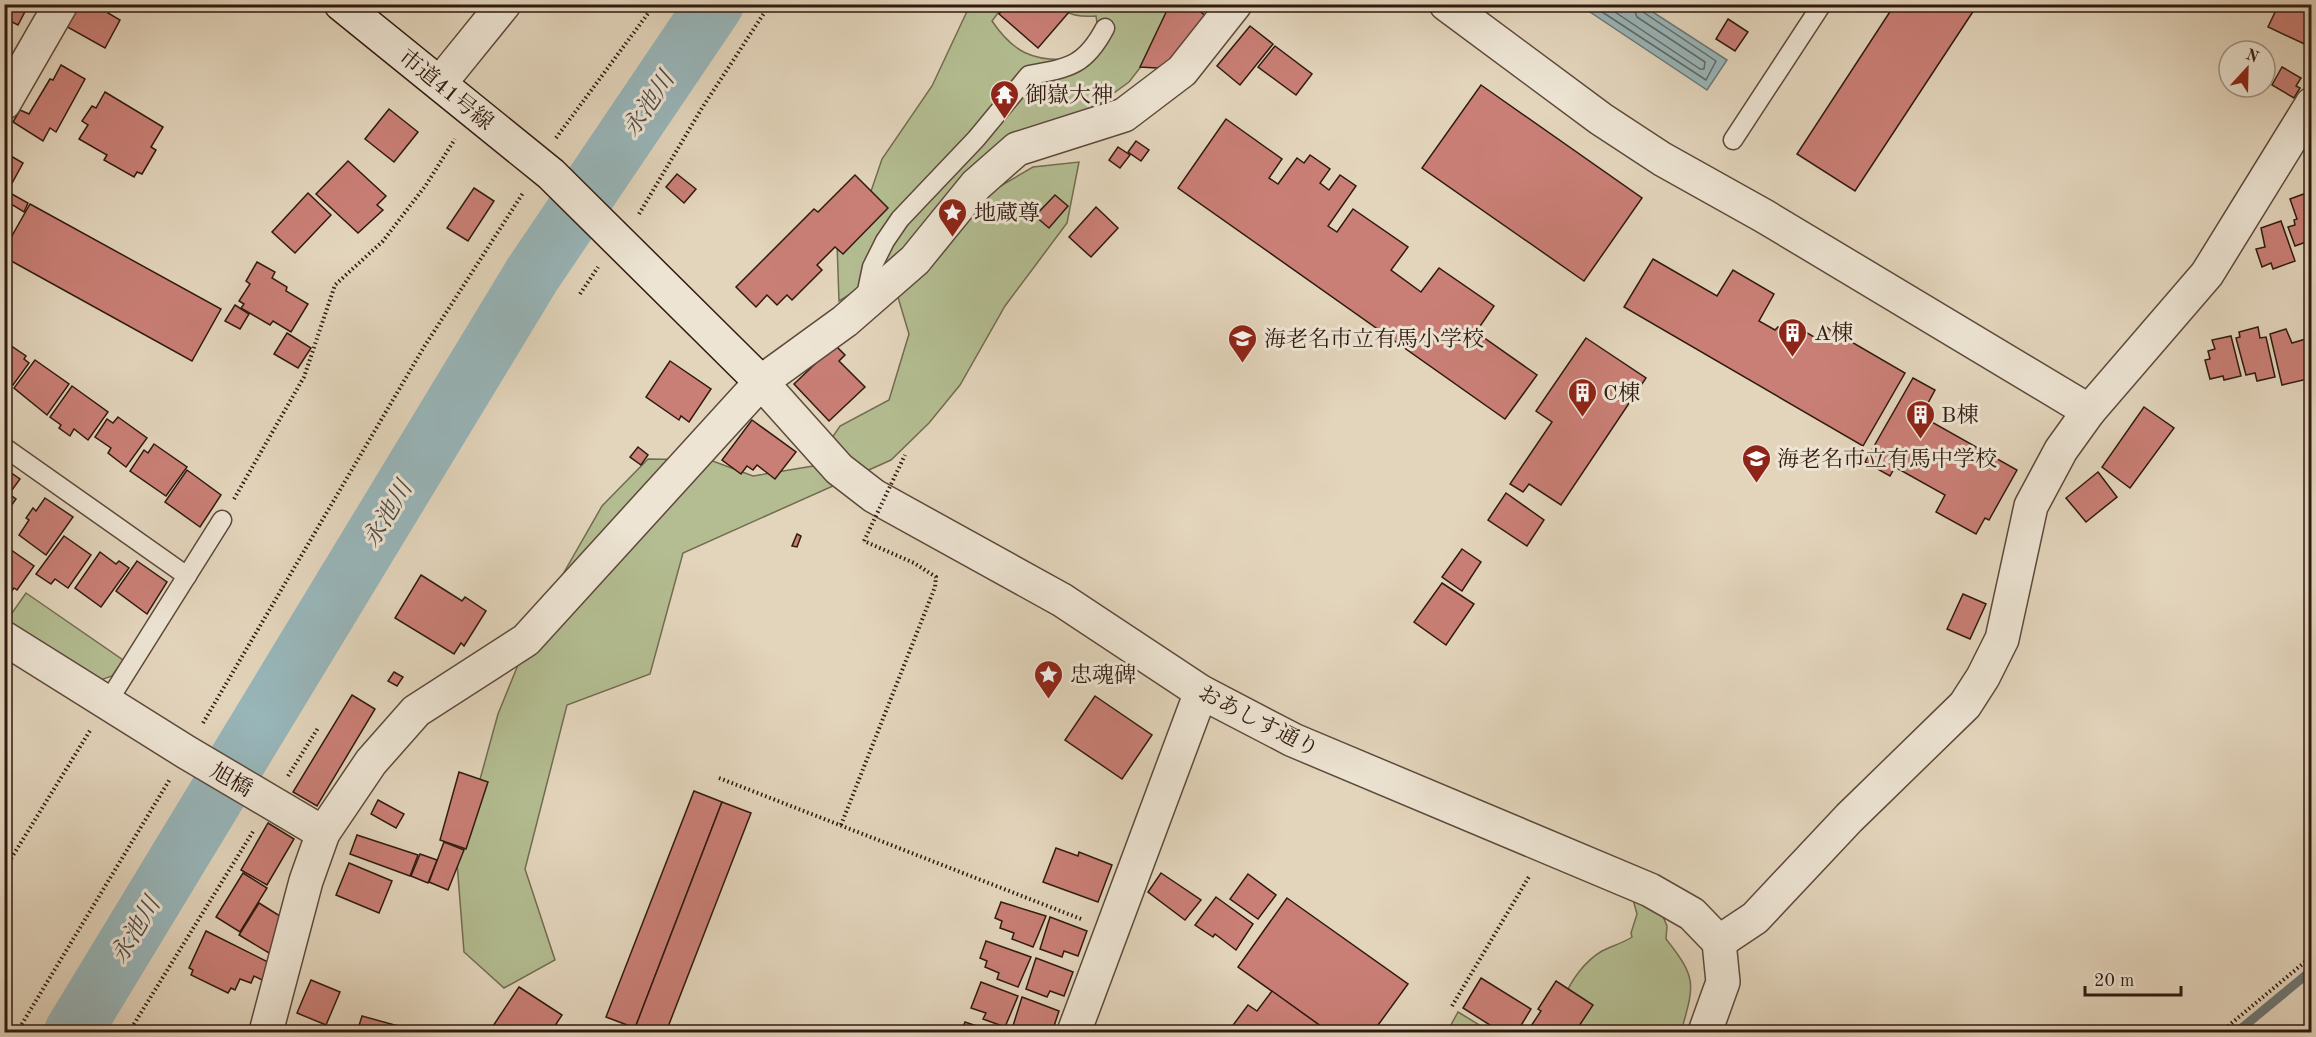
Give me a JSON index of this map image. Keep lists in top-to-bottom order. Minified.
{"streets":{"street":["市道41号線","おあしす通り","旭橋"]},"water":["永池川"],"places":{"temple":["御嶽大神"],"place":["地蔵尊","忠魂碑"],"building":["A棟","C棟","B棟"],"school or university":["海老名市立有馬小学校","海老名市立有馬中学校"]},"scale_bar":"20 m","north":"top"}
